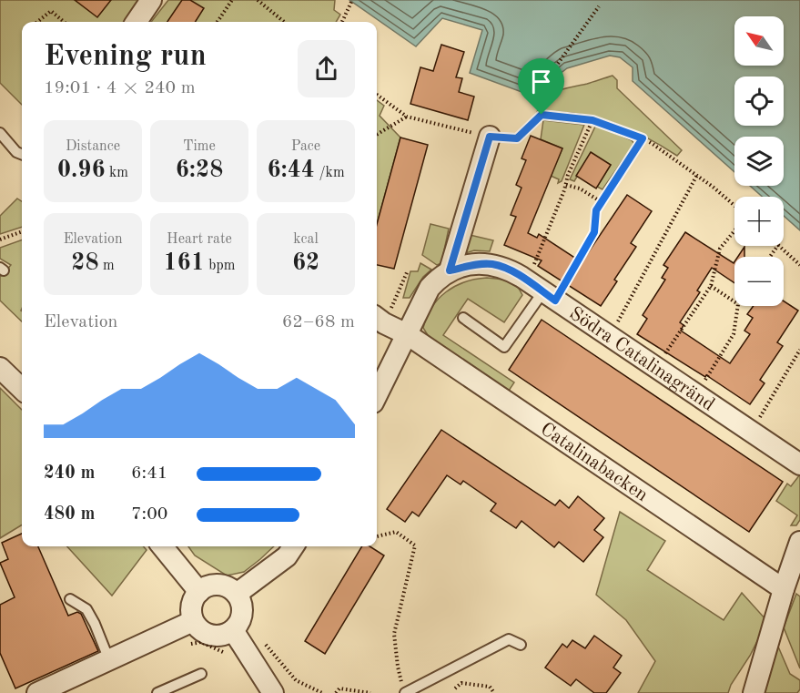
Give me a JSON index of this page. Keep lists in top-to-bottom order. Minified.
{"streets":{"street":["Södra Catalinagränd","Catalinabacken"]},"north":"top left","page":{"map_buttons":["+","−"],"heading":["Evening run","19:01 · 4 × 240 m"],"stats":[["Distance","0.96 km"],["Time","6:28"],["Pace","6:44 /km"],["Elevation","28 m"],["Heart rate","161 bpm"],["kcal","62"]],"chart":["Elevation","62–68 m"],"list":[{"name":"240 m","note":"6:41"},{"name":"480 m","note":"7:00"}]}}
